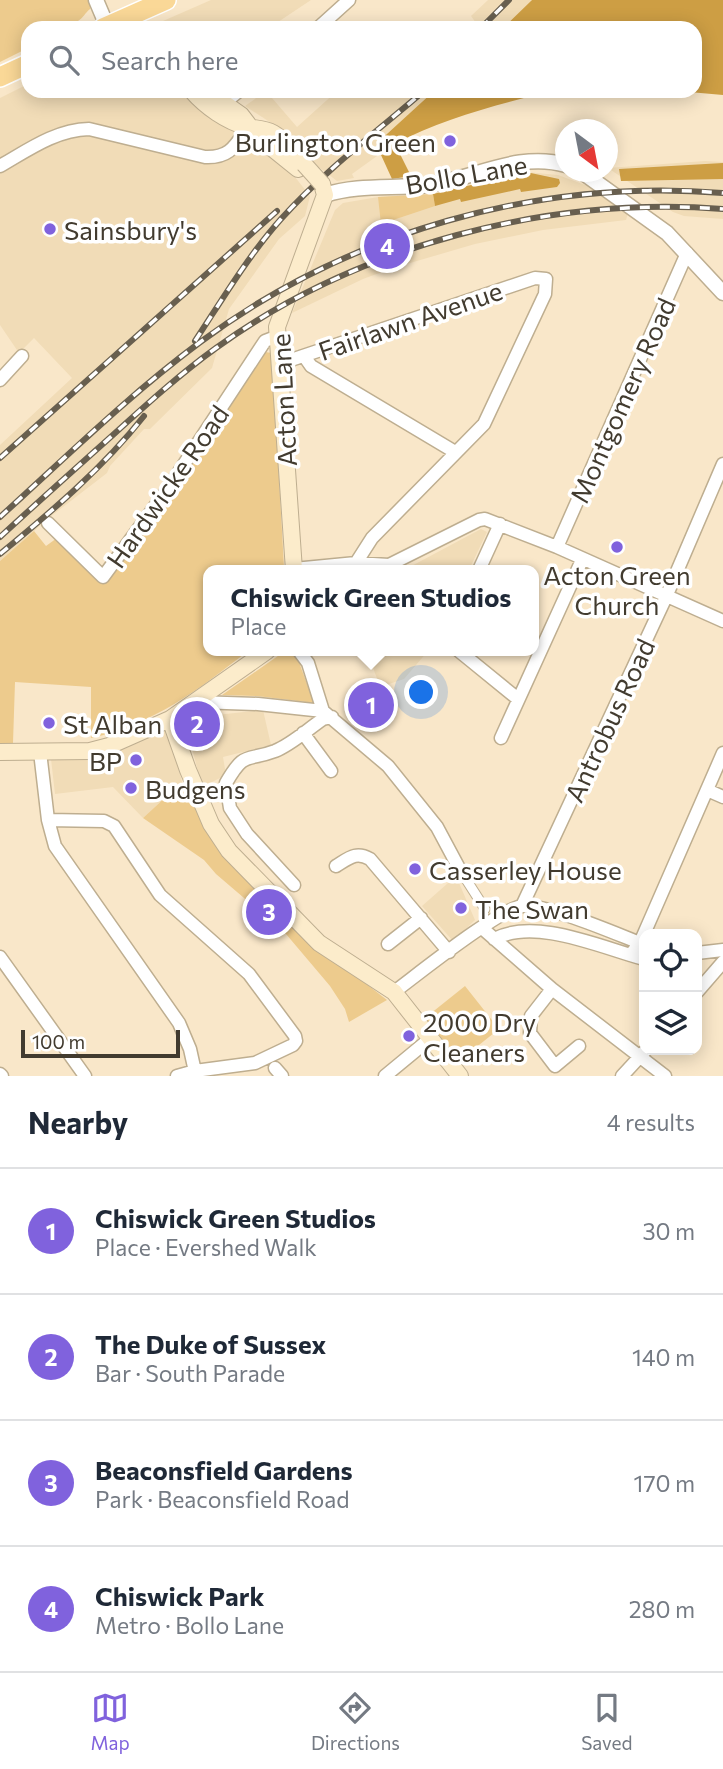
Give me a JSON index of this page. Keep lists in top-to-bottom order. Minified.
{"streets":{"main road":["Acton Lane"],"street":["Bollo Lane","Fairlawn Avenue","Montgomery Road","Hardwicke Road","Antrobus Road"]},"crossings":[["Bollo Lane","Acton Lane"],["Fairlawn Avenue","Acton Lane"],["Acton Lane","Hardwicke Road"]],"places":["Burlington Green","Sainsbury's","Acton Green Church","St Alban","BP","Budgens","Casserley House","The Swan","2000 Dry Cleaners"],"scale_bar":"100 m","north":"bottom right","page":{"search":"Search here","pins":["4","1","2","3"],"popup":["Chiswick Green Studios","Place"],"scale":"100 m","heading":["Nearby","4 results"],"list":[{"mark":"1","name":"Chiswick Green Studios","note":"Place · Evershed Walk","value":"30 m"},{"mark":"2","name":"The Duke of Sussex","note":"Bar · South Parade","value":"140 m"},{"mark":"3","name":"Beaconsfield Gardens","note":"Park · Beaconsfield Road","value":"170 m"},{"mark":"4","name":"Chiswick Park","note":"Metro · Bollo Lane","value":"280 m"}],"nav":["Map","Directions","Saved"]}}
